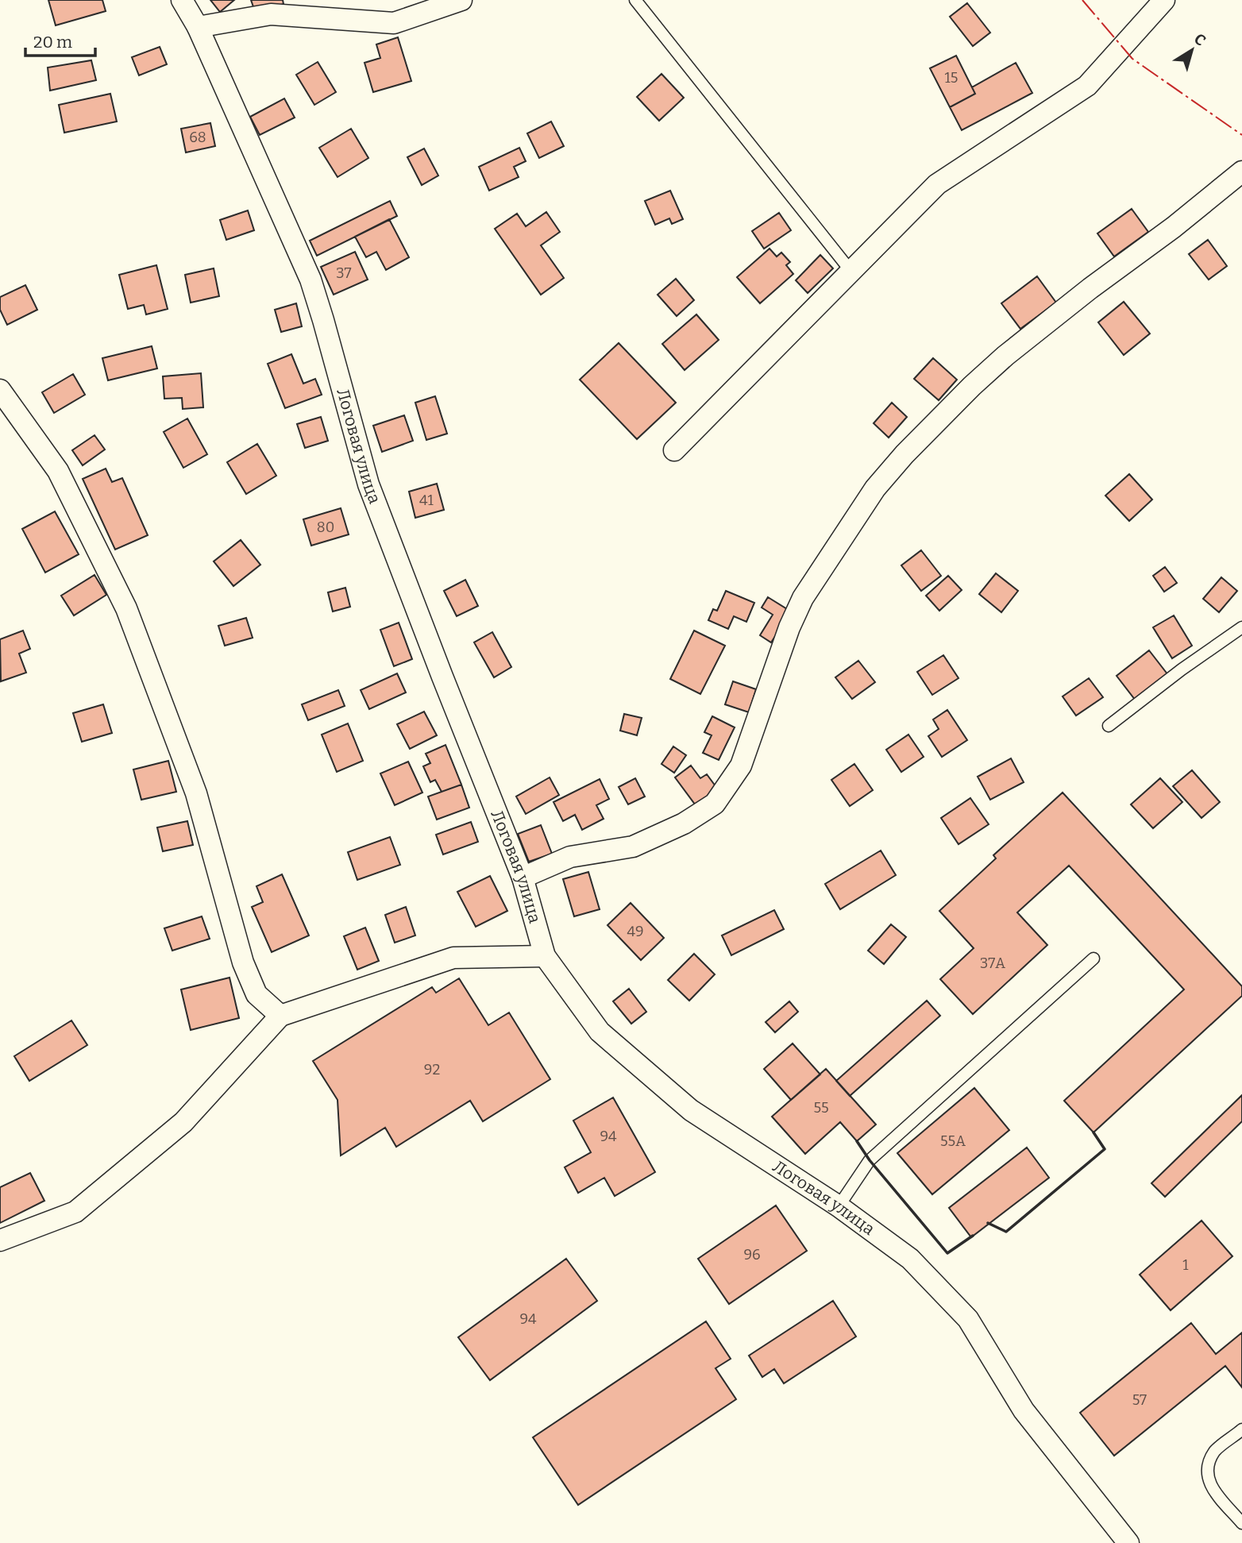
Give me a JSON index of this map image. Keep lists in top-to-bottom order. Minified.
{"streets":{"street":["Логовая улица"]},"house_numbers":["15","68","37","41","80","49","37А","92","55","94","55А","96","1","94","57"],"scale_bar":"20 m","north":"top right"}
